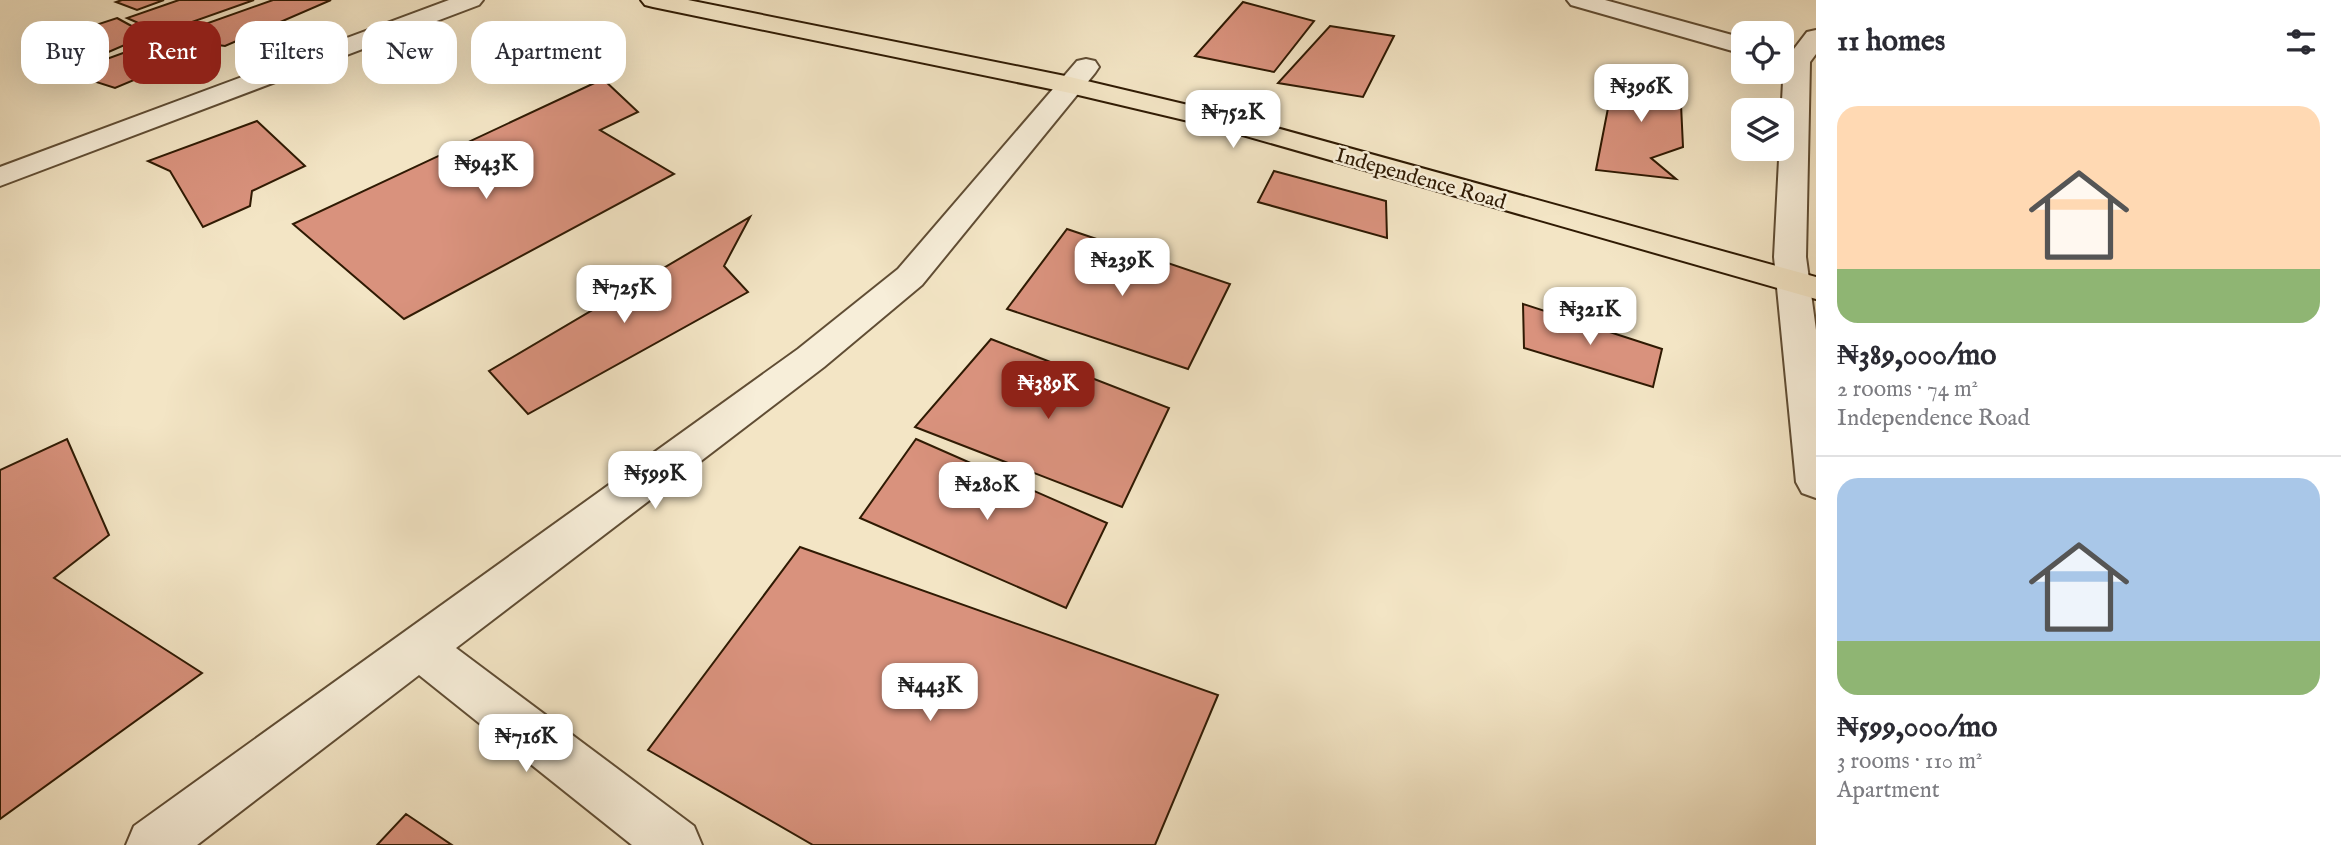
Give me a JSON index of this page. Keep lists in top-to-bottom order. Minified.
{"streets":{"main road":["Independence Road"]},"page":{"heading":"11 homes","chip":["Buy","Rent","Filters","New","Apartment"],"price":["₦396K","₦752K","₦943K","₦239K","₦725K","₦321K","₦389K","₦599K","₦280K","₦443K","₦716K"],"list":[{"name":"₦389,000/mo","note":"2 rooms · 74 m² · Independence Road"},{"name":"₦599,000/mo","note":"3 rooms · 110 m² · Apartment"}]}}
